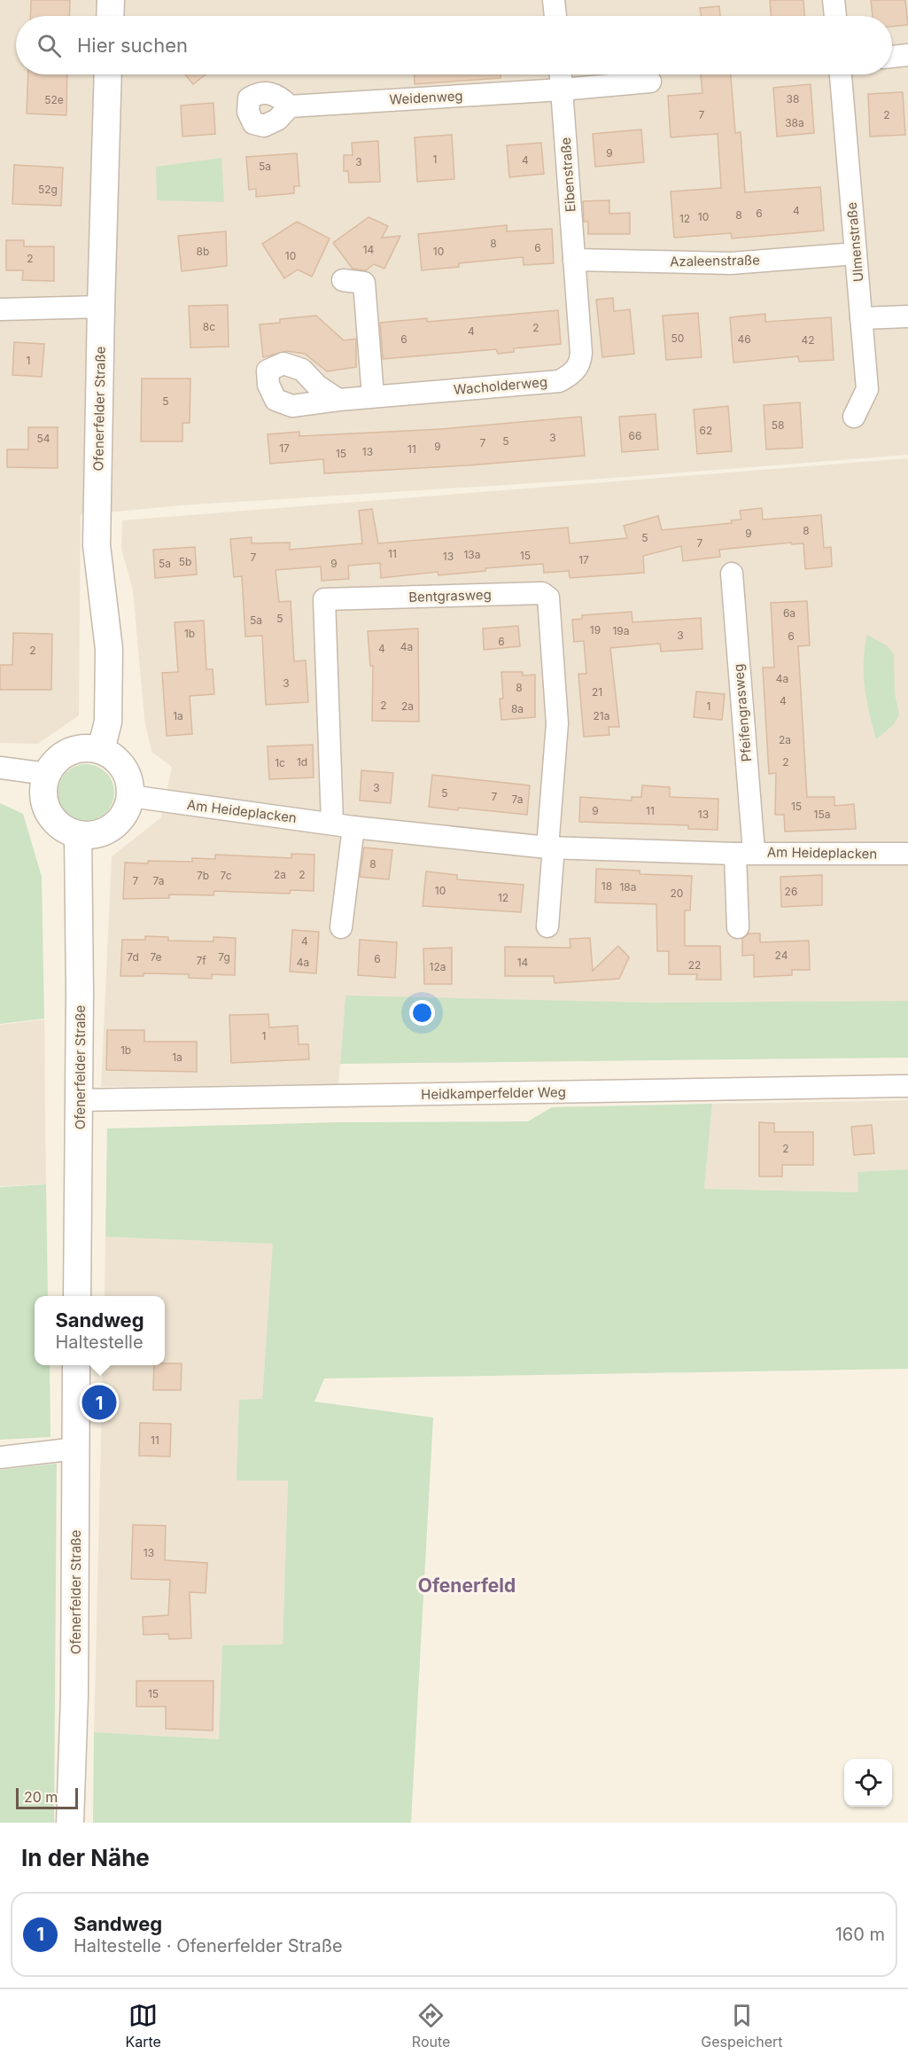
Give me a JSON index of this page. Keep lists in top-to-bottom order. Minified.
{"streets":{"street":["Weidenweg","Eibenstraße","Ulmenstraße","Azaleenstraße","Wacholderweg","Ofenerfelder Straße","Bentgrasweg","Pfeifengrasweg","Am Heideplacken","Heidkamperfelder Weg"]},"crossings":[["Weidenweg","Eibenstraße"],["Eibenstraße","Azaleenstraße"],["Eibenstraße","Wacholderweg"],["Ulmenstraße","Azaleenstraße"],["Azaleenstraße","Wacholderweg"],["Ofenerfelder Straße","Am Heideplacken"],["Ofenerfelder Straße","Heidkamperfelder Weg"],["Bentgrasweg","Am Heideplacken"],["Pfeifengrasweg","Am Heideplacken"]],"districts":["Ofenerfeld"],"house_numbers":["38","52e","7","2","38a","9","1","4","3","5a","52g","4","6","8","10","12","8","6","14","8b","10","10","2","8c","2","4","50","6","46","42","1","5","58","62","66","3","54","5","7","9","17","11","13","15","8","9","5","7","11","13a","15","13","7","17","5b","5a","9","6a","5","5a","19","19a","1b","3","6","6","4a","4","2","4a","3","8","21","4","2","2a","1","8a","1a","21a","2a","1d","2","1c","3","5","7","7a","15","9","11","13","15a","8","2a","2","7b","7c","7","7a","18","18a","10","26","20","12","4","24","7d","7e","7g","6","7f","4a","14","22","12a","1","1b","1a","2","11","13","15"],"scale_bar":"20 m","page":{"search":"Hier suchen","popup":["Sandweg","Haltestelle"],"pins":"1","scale":"20 m","heading":"In der Nähe","list":[{"mark":"1","name":"Sandweg","note":"Haltestelle · Ofenerfelder Straße","value":"160 m"}],"nav":["Karte","Route","Gespeichert"]}}
